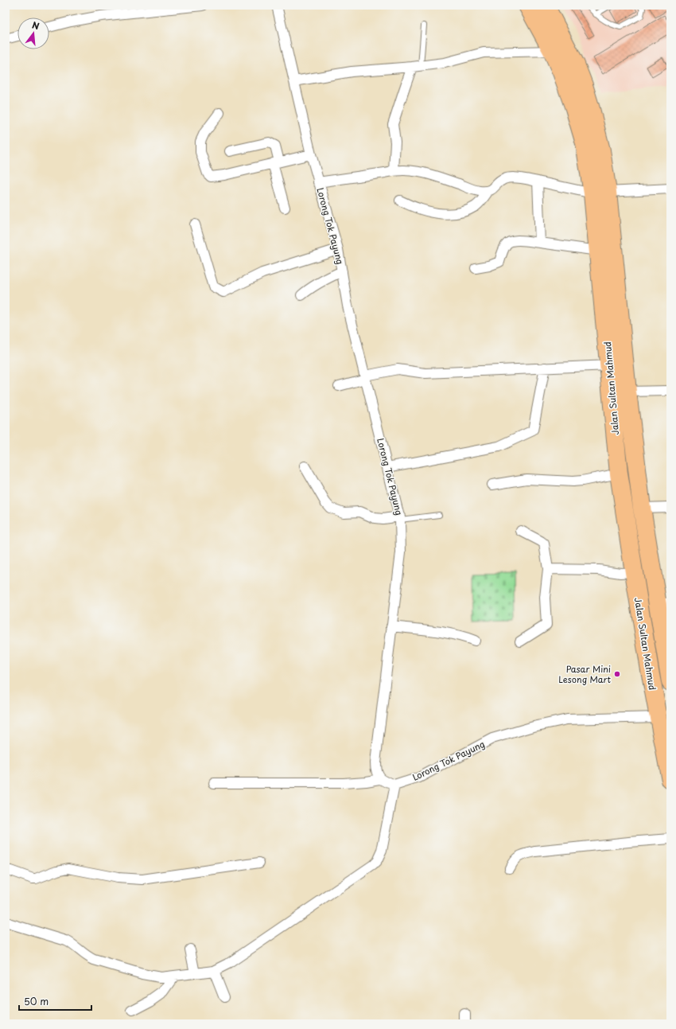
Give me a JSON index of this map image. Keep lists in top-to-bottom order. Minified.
{"streets":{"highway":["Jalan Sultan Mahmud"],"street":["Lorong Tok Payung"]},"crossings":[["Lorong Tok Payung","Jalan Sultan Mahmud"]],"places":["Pasar Mini Lesong Mart"],"scale_bar":"50 m","north":"top"}
